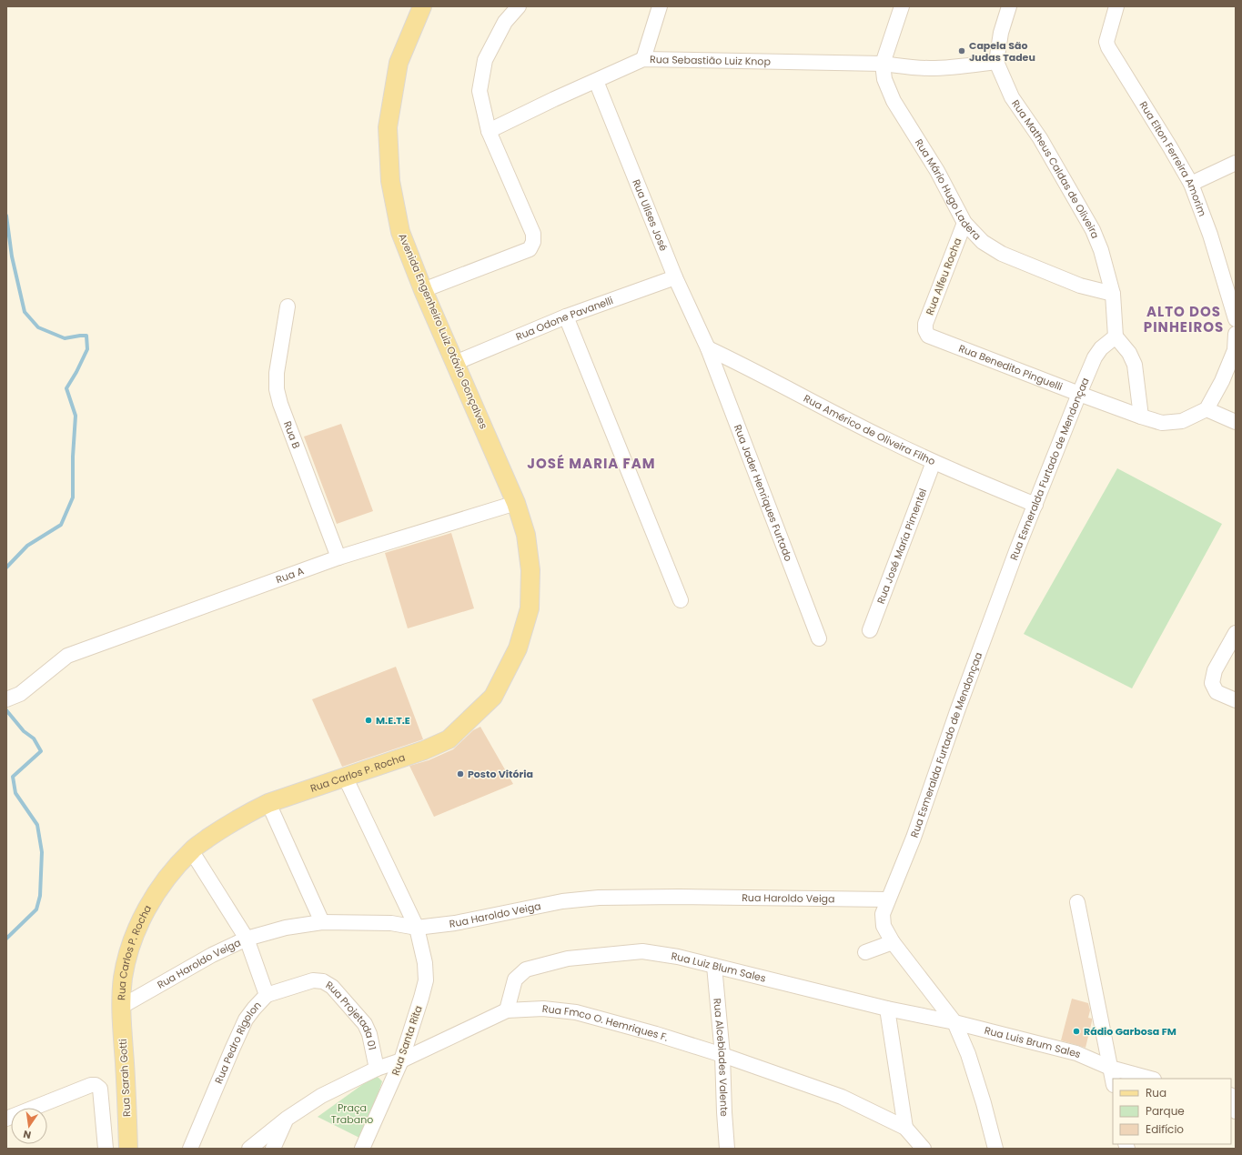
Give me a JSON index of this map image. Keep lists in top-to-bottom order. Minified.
{"streets":{"main road":["Avenida Engenheiro Luiz Otávio Gonçalves","Rua Carlos P. Rocha","Rua Sarah Gotti"],"street":["Rua Sebastião Luiz Knop","Rua Elton Ferreira Amorim","Rua Matheus Caldas de Oliveira","Rua Mário Hugo Ladera","Rua Ulises José","Rua Alfeu Rocha","Rua Odone Pavanelli","Rua Benedito Pinguelli","Rua Américo de Oliveira Filho","Rua B","Rua Esmeralda Furtado de Mendonçaa","Rua Jader Henriques Furtado","Rua José María Pimentel","Rua A","Rua Haroldo Veiga","Rua Luiz Blum Sales","Rua Projetada 01","Rua Fmco O. Hemriques F.","Rua Santa Rita","Rua Luis Brum Sales","Rua Pedro Rigolon","Rua Alcebiades Valente"]},"crossings":[["Rua Sebastião Luiz Knop","Rua Matheus Caldas de Oliveira"],["Rua Sebastião Luiz Knop","Rua Mário Hugo Ladera"],["Rua Sebastião Luiz Knop","Rua Ulises José"],["Rua Matheus Caldas de Oliveira","Rua Mário Hugo Ladera"],["Rua Matheus Caldas de Oliveira","Rua Esmeralda Furtado de Mendonçaa"],["Rua Mário Hugo Ladera","Rua Alfeu Rocha"],["Rua Ulises José","Rua Odone Pavanelli"],["Rua Ulises José","Rua Américo de Oliveira Filho"],["Rua Ulises José","Rua Jader Henriques Furtado"],["Rua Alfeu Rocha","Rua Benedito Pinguelli"],["Rua Odone Pavanelli","Avenida Engenheiro Luiz Otávio Gonçalves"],["Avenida Engenheiro Luiz Otávio Gonçalves","Rua A"],["Avenida Engenheiro Luiz Otávio Gonçalves","Rua Carlos P. Rocha"],["Rua Benedito Pinguelli","Rua Esmeralda Furtado de Mendonçaa"],["Rua Américo de Oliveira Filho","Rua Esmeralda Furtado de Mendonçaa"],["Rua Américo de Oliveira Filho","Rua Jader Henriques Furtado"],["Rua Américo de Oliveira Filho","Rua José María Pimentel"],["Rua B","Rua A"],["Rua Esmeralda Furtado de Mendonçaa","Rua Haroldo Veiga"],["Rua Esmeralda Furtado de Mendonçaa","Rua Luiz Blum Sales"],["Rua Esmeralda Furtado de Mendonçaa","Rua Luis Brum Sales"],["Rua A","Rua Carlos P. Rocha"],["Rua Carlos P. Rocha","Rua Haroldo Veiga"],["Rua Carlos P. Rocha","Rua Santa Rita"],["Rua Carlos P. Rocha","Rua Pedro Rigolon"],["Rua Carlos P. Rocha","Rua Sarah Gotti"],["Rua Haroldo Veiga","Rua Santa Rita"],["Rua Haroldo Veiga","Rua Pedro Rigolon"],["Rua Haroldo Veiga","Rua Sarah Gotti"],["Rua Luiz Blum Sales","Rua Fmco O. Hemriques F."],["Rua Luiz Blum Sales","Rua Luis Brum Sales"],["Rua Luiz Blum Sales","Rua Alcebiades Valente"],["Rua Projetada 01","Rua Fmco O. Hemriques F."],["Rua Projetada 01","Rua Pedro Rigolon"],["Rua Fmco O. Hemriques F.","Rua Santa Rita"],["Rua Fmco O. Hemriques F.","Rua Alcebiades Valente"]],"districts":["ALTO DOS PINHEIROS","JOSÉ MARIA FAM"],"parks":["Praça Trabano"],"places":["Capela São Judas Tadeu","M.E.T.E","Posto Vitória","Rádio Garbosa FM"],"legend":["Rua","Parque","Edifício"],"north":"bottom"}
